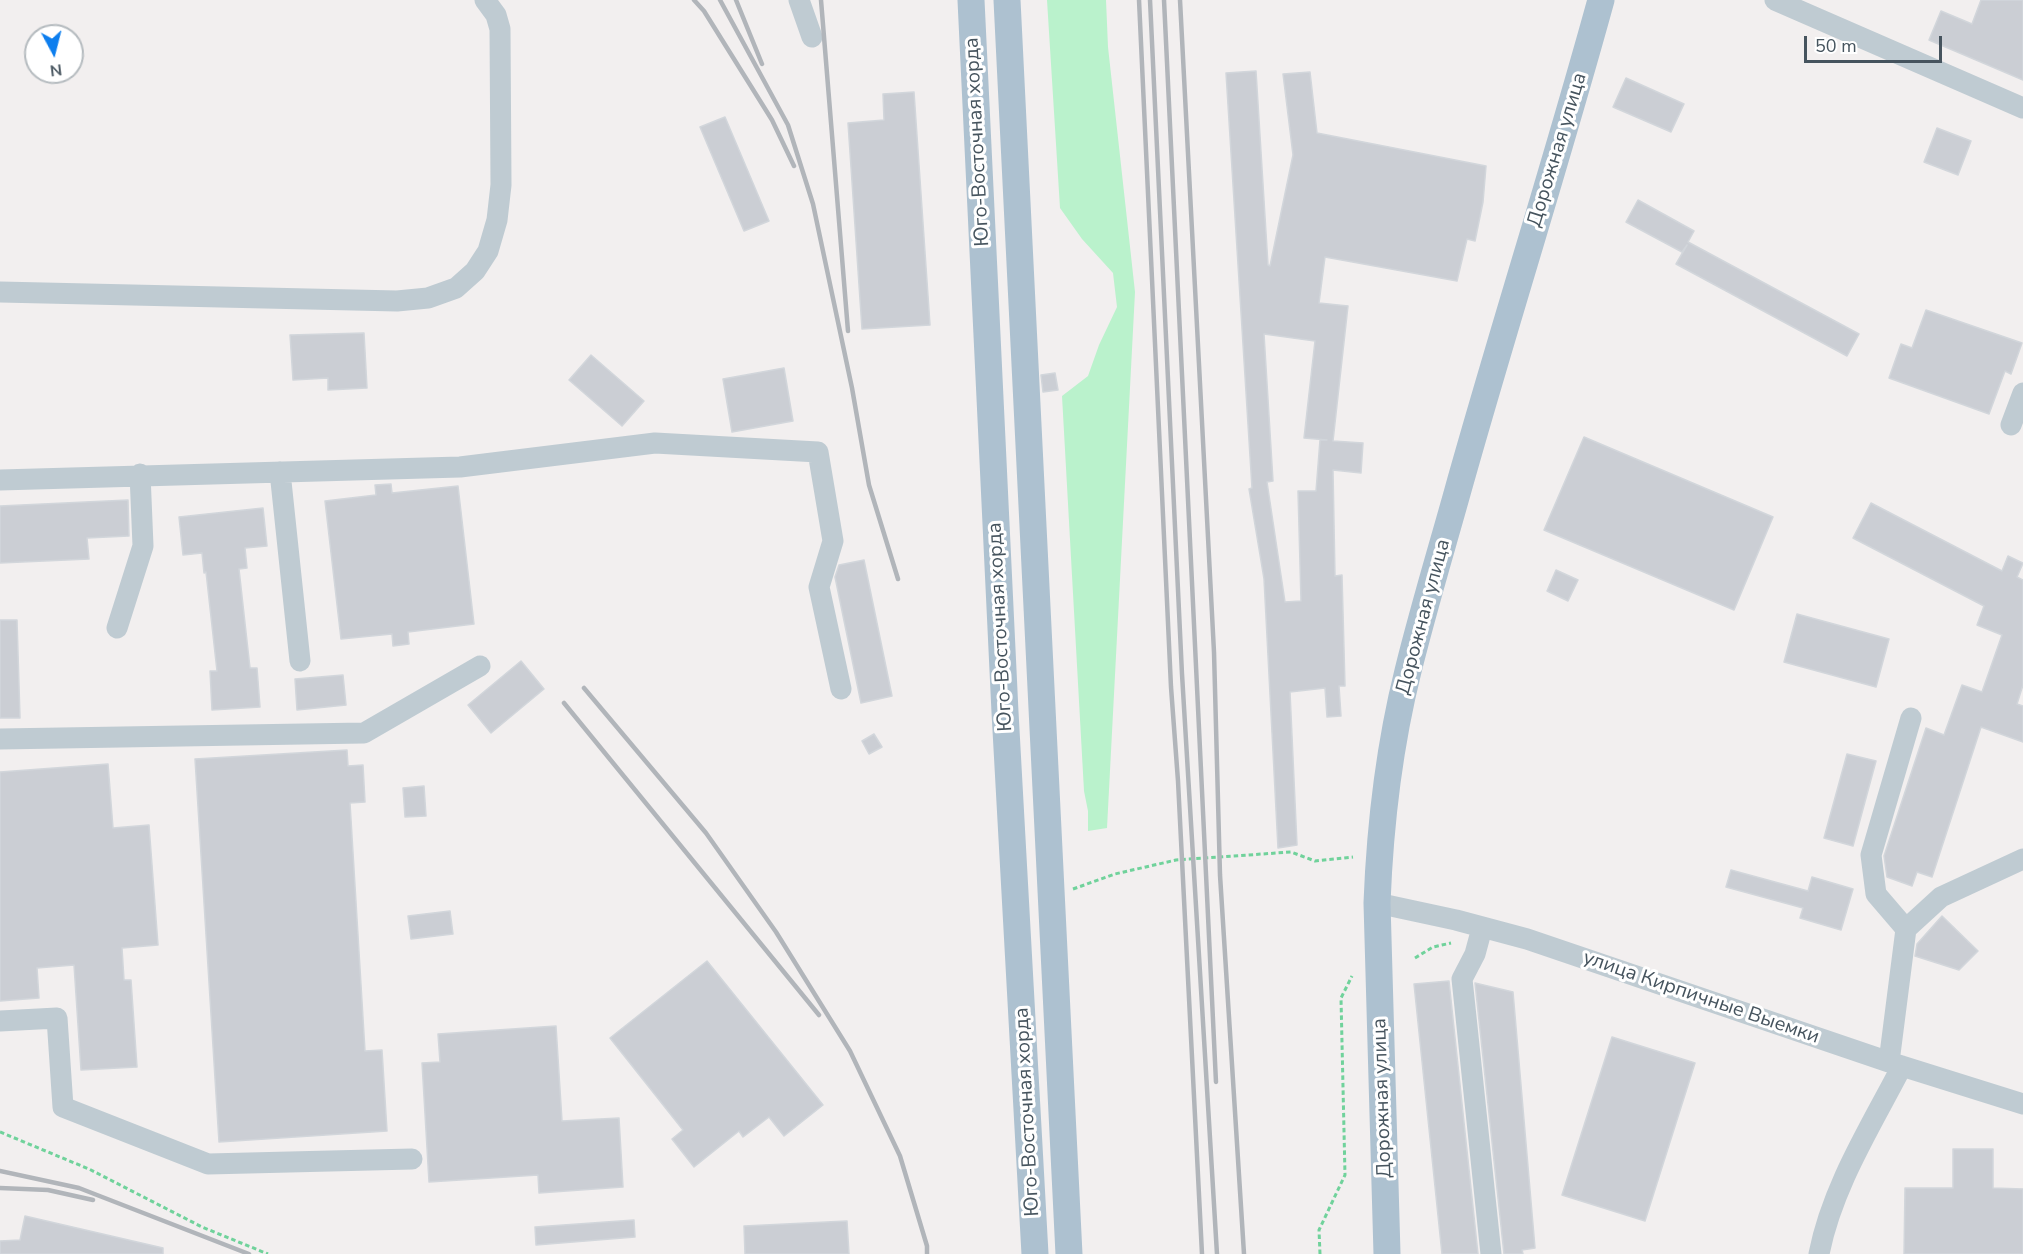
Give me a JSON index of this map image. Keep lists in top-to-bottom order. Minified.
{"streets":{"main road":["Юго-Восточная хорда","Дорожная улица"],"street":["улица Кирпичные Выемки"]},"crossings":[["Дорожная улица","улица Кирпичные Выемки"]],"scale_bar":"50 m","north":"bottom"}
